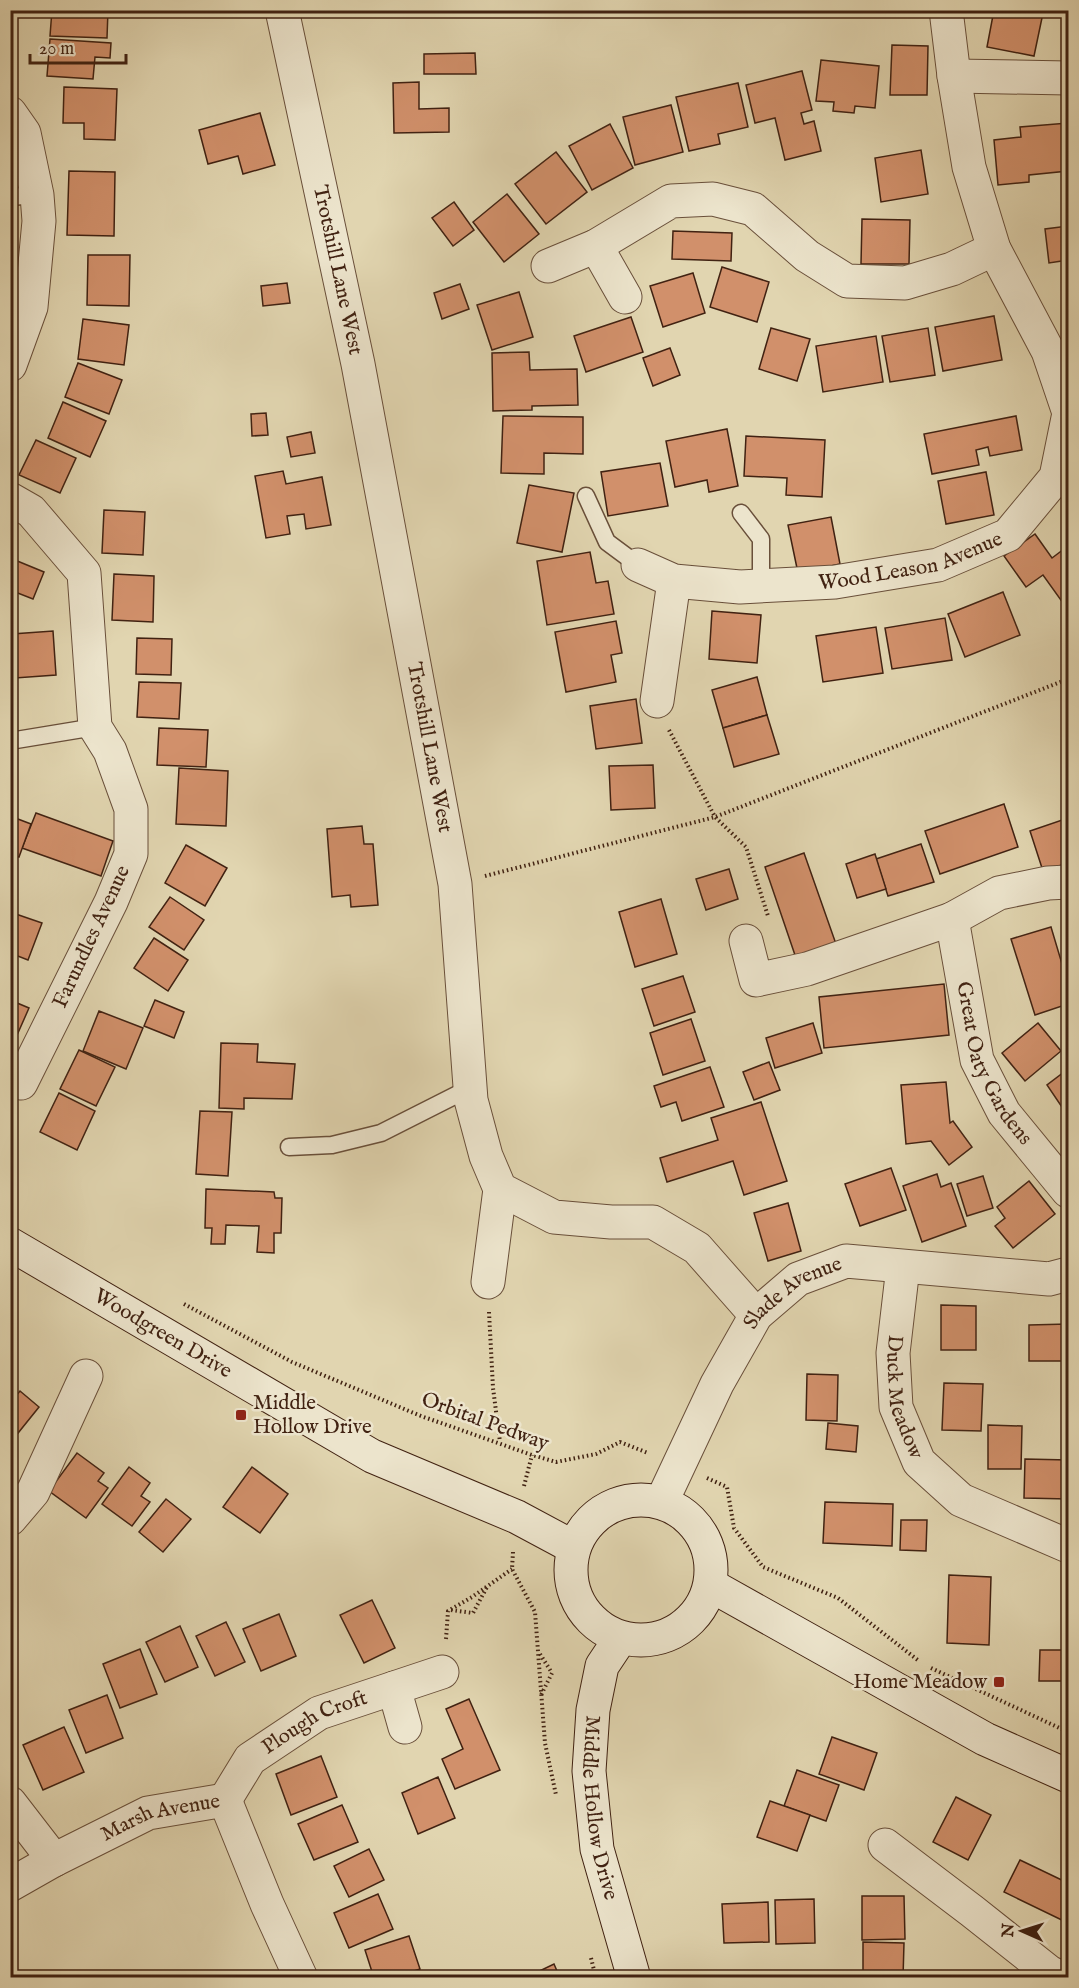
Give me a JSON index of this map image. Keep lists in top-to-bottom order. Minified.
{"streets":{"street":["Trotshill Lane West","Wood Leason Avenue","Farundles Avenue","Great Oaty Gardens","Slade Avenue","Woodgreen Drive","Duck Meadow","Plough Croft","Middle Hollow Drive","Marsh Avenue"],"path":["Orbital Pedway"]},"crossings":[["Slade Avenue","Woodgreen Drive"],["Slade Avenue","Duck Meadow"],["Slade Avenue","Orbital Pedway"],["Slade Avenue","Middle Hollow Drive"],["Woodgreen Drive","Middle Hollow Drive"],["Plough Croft","Marsh Avenue"]],"places":{"transit":["Middle Hollow Drive","Home Meadow"]},"scale_bar":"20 m","north":"left"}
